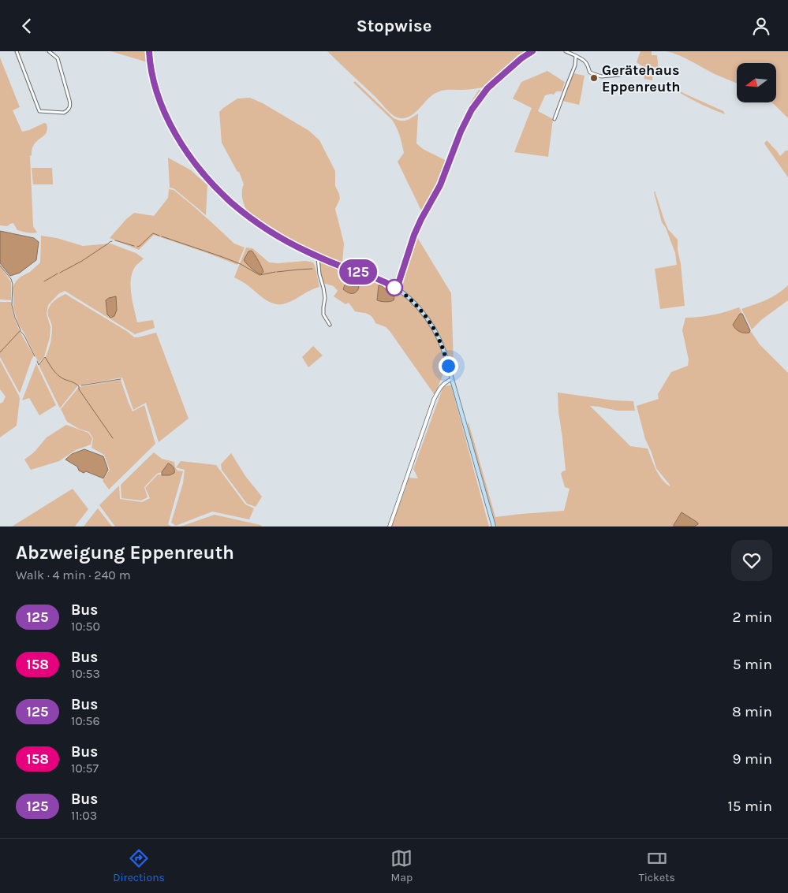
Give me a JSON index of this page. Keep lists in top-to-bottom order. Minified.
{"places":["Gerätehaus Eppenreuth"],"lines":["bus line 125"],"north":"left","page":{"header":"Stopwise","on_map":"125","heading":["Abzweigung Eppenreuth","Walk · 4 min · 240 m"],"list":[{"mark":"125","name":"Bus","note":"10:50","value":"2 min"},{"mark":"158","name":"Bus","note":"10:53","value":"5 min"},{"mark":"125","name":"Bus","note":"10:56","value":"8 min"},{"mark":"158","name":"Bus","note":"10:57","value":"9 min"},{"mark":"125","name":"Bus","note":"11:03","value":"15 min"}],"tabs":["Directions","Map","Tickets"]}}
